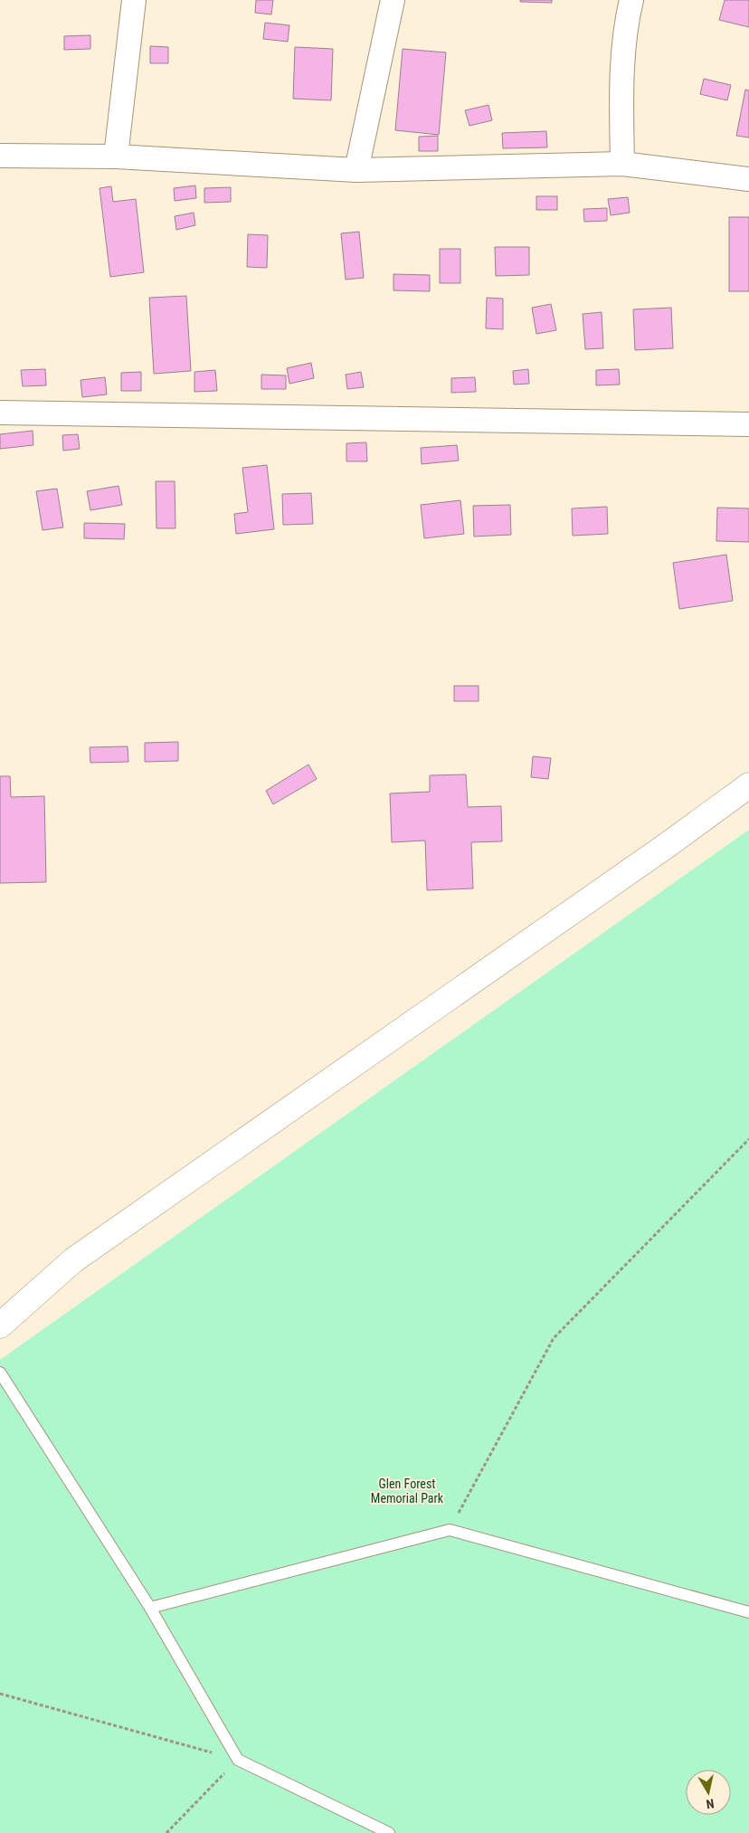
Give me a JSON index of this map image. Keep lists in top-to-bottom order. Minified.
{"parks":["Glen Forest Memorial Park"],"north":"bottom"}
